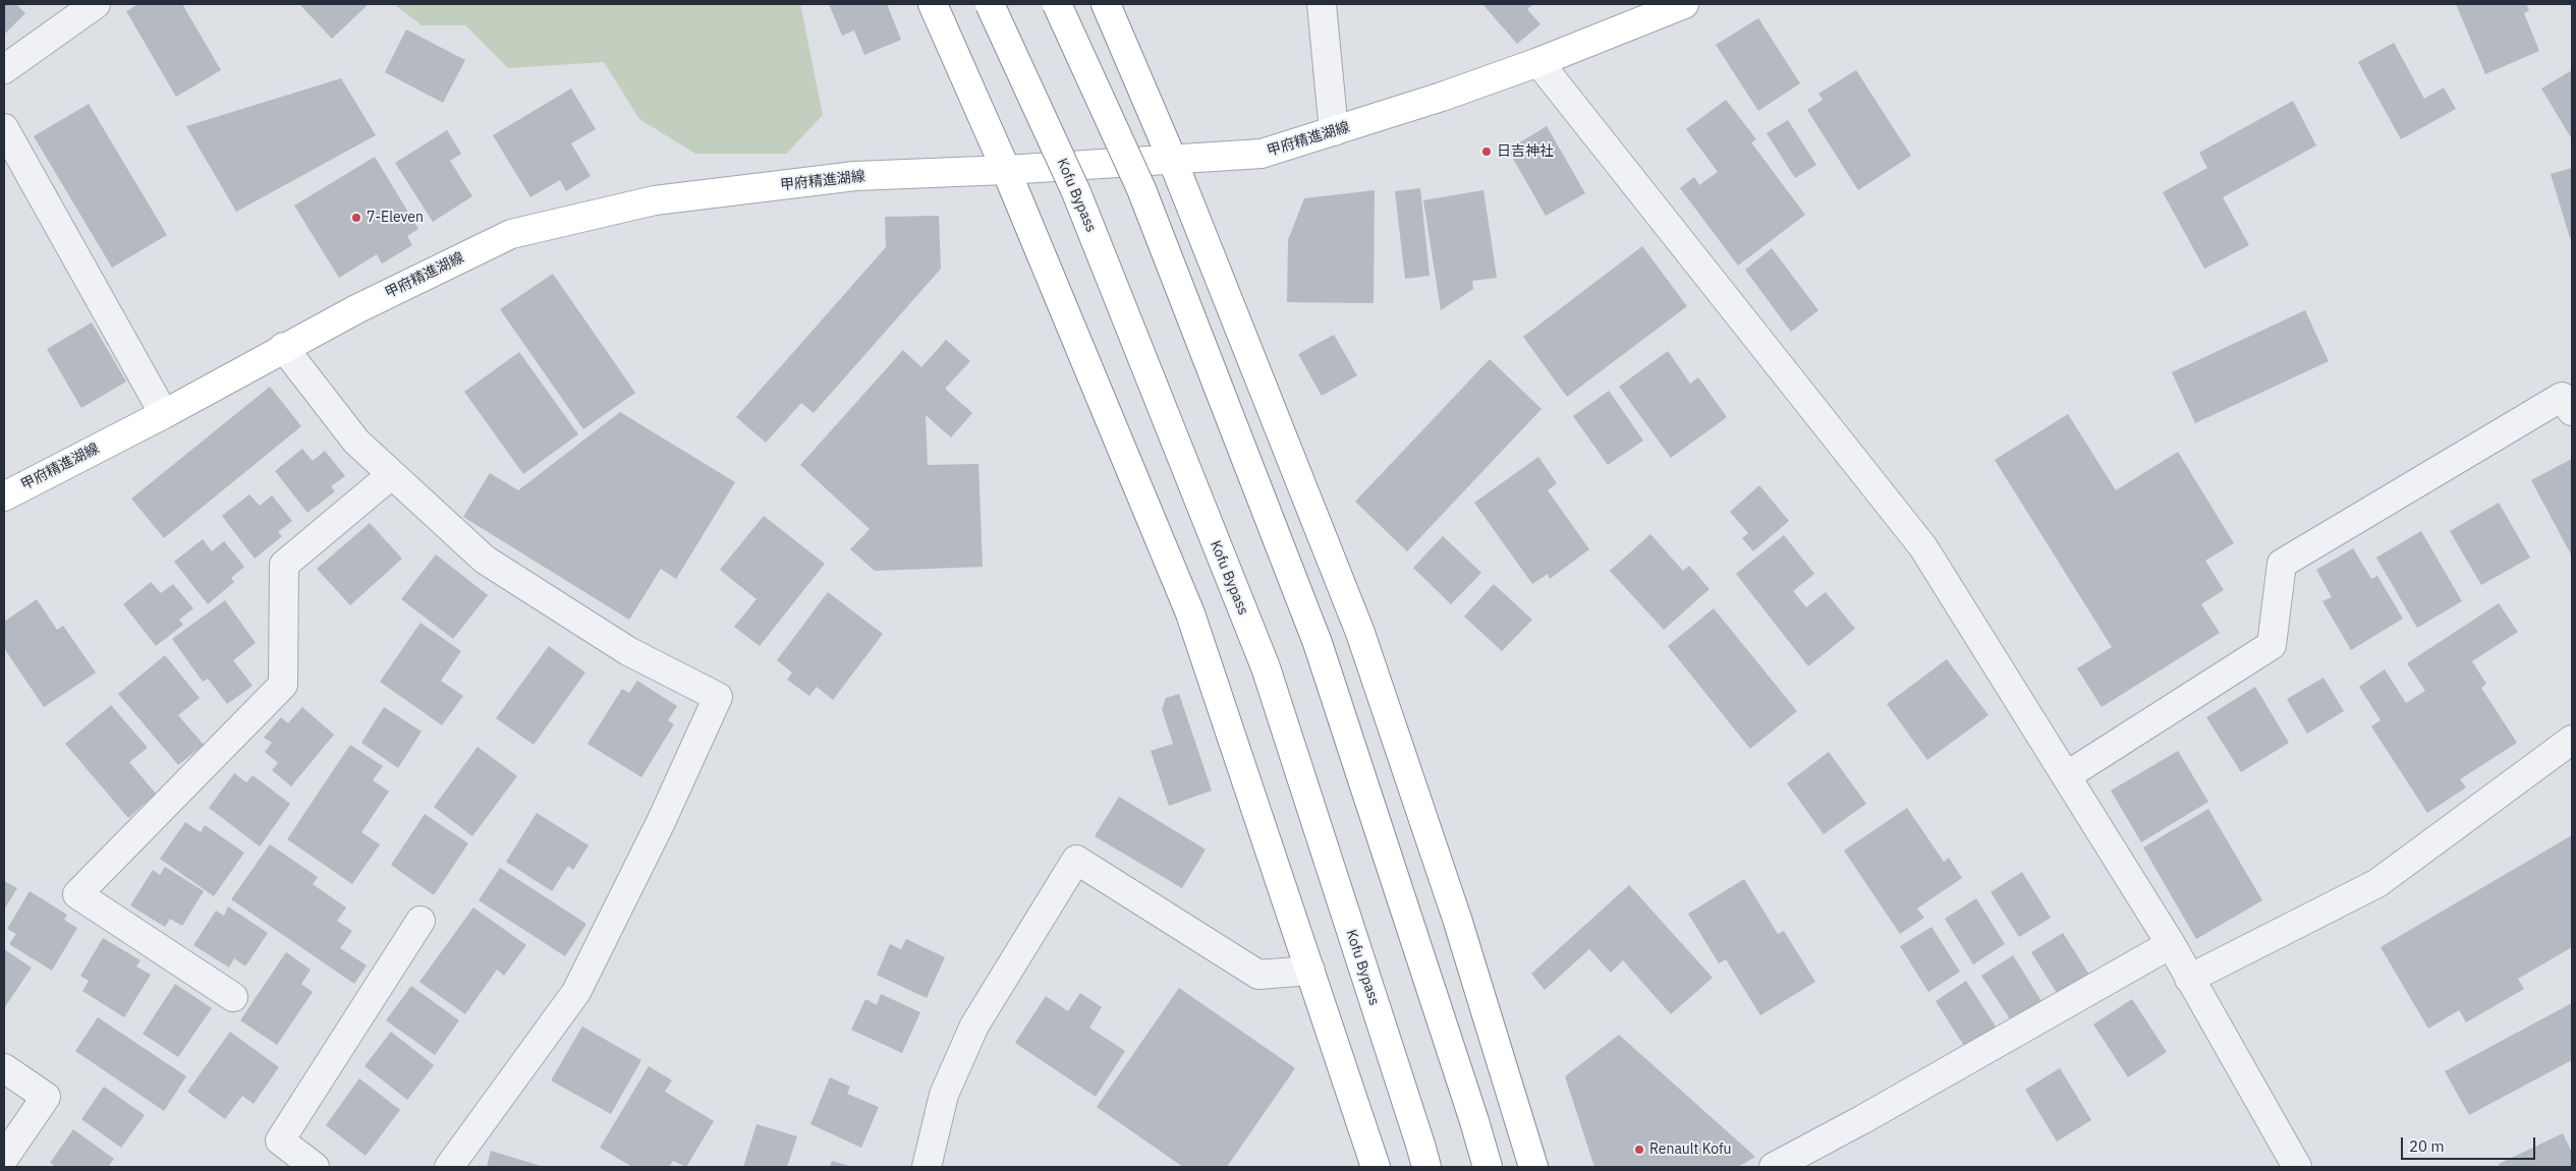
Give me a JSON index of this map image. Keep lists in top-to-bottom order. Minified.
{"streets":{"main road":["甲府精進湖線","Kofu Bypass"]},"places":["日吉神社","7-Eleven","Renault Kofu"],"scale_bar":"20 m"}
